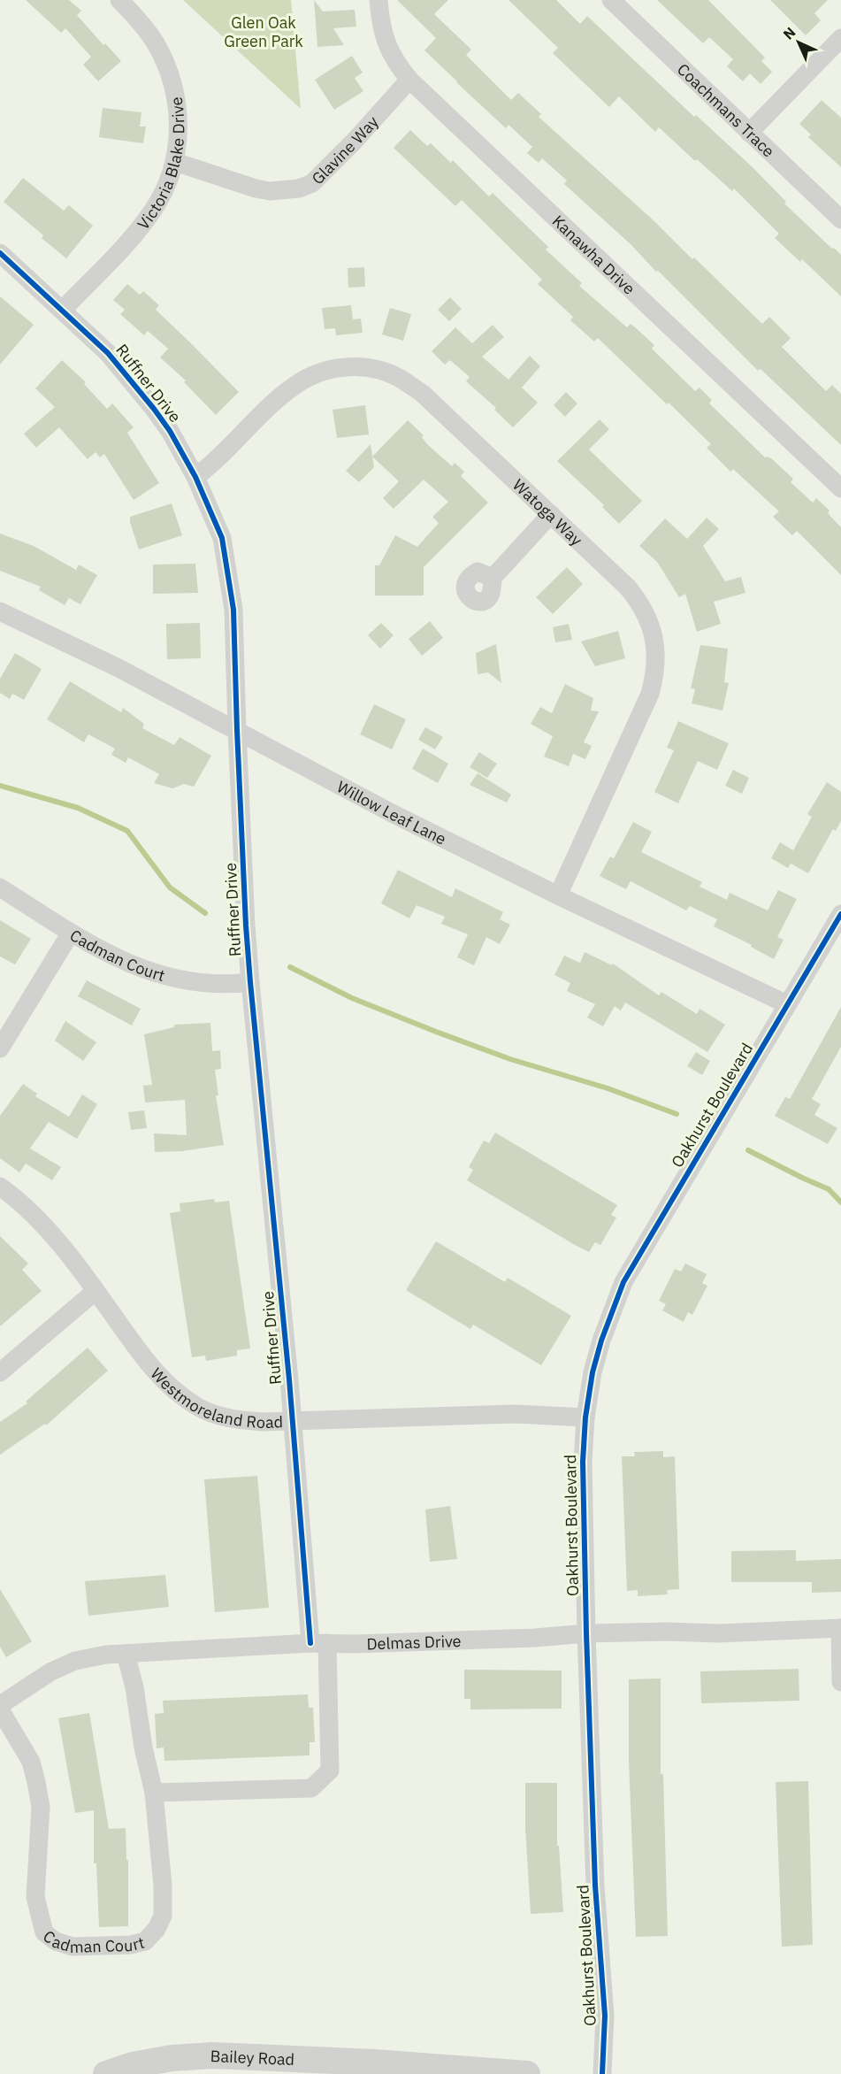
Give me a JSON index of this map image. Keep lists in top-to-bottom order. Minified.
{"streets":{"street":["Coachmans Trace","Glavine Way","Victoria Blake Drive","Kanawha Drive","Ruffner Drive","Watoga Way","Willow Leaf Lane","Cadman Court","Oakhurst Boulevard","Westmoreland Road","Delmas Drive","Bailey Road"]},"crossings":[["Glavine Way","Victoria Blake Drive"],["Glavine Way","Kanawha Drive"],["Victoria Blake Drive","Ruffner Drive"],["Ruffner Drive","Watoga Way"],["Ruffner Drive","Willow Leaf Lane"],["Ruffner Drive","Cadman Court"],["Ruffner Drive","Westmoreland Road"],["Ruffner Drive","Delmas Drive"],["Watoga Way","Willow Leaf Lane"],["Willow Leaf Lane","Oakhurst Boulevard"],["Cadman Court","Delmas Drive"],["Oakhurst Boulevard","Westmoreland Road"],["Oakhurst Boulevard","Delmas Drive"]],"parks":["Glen Oak Green Park"],"north":"top left"}
